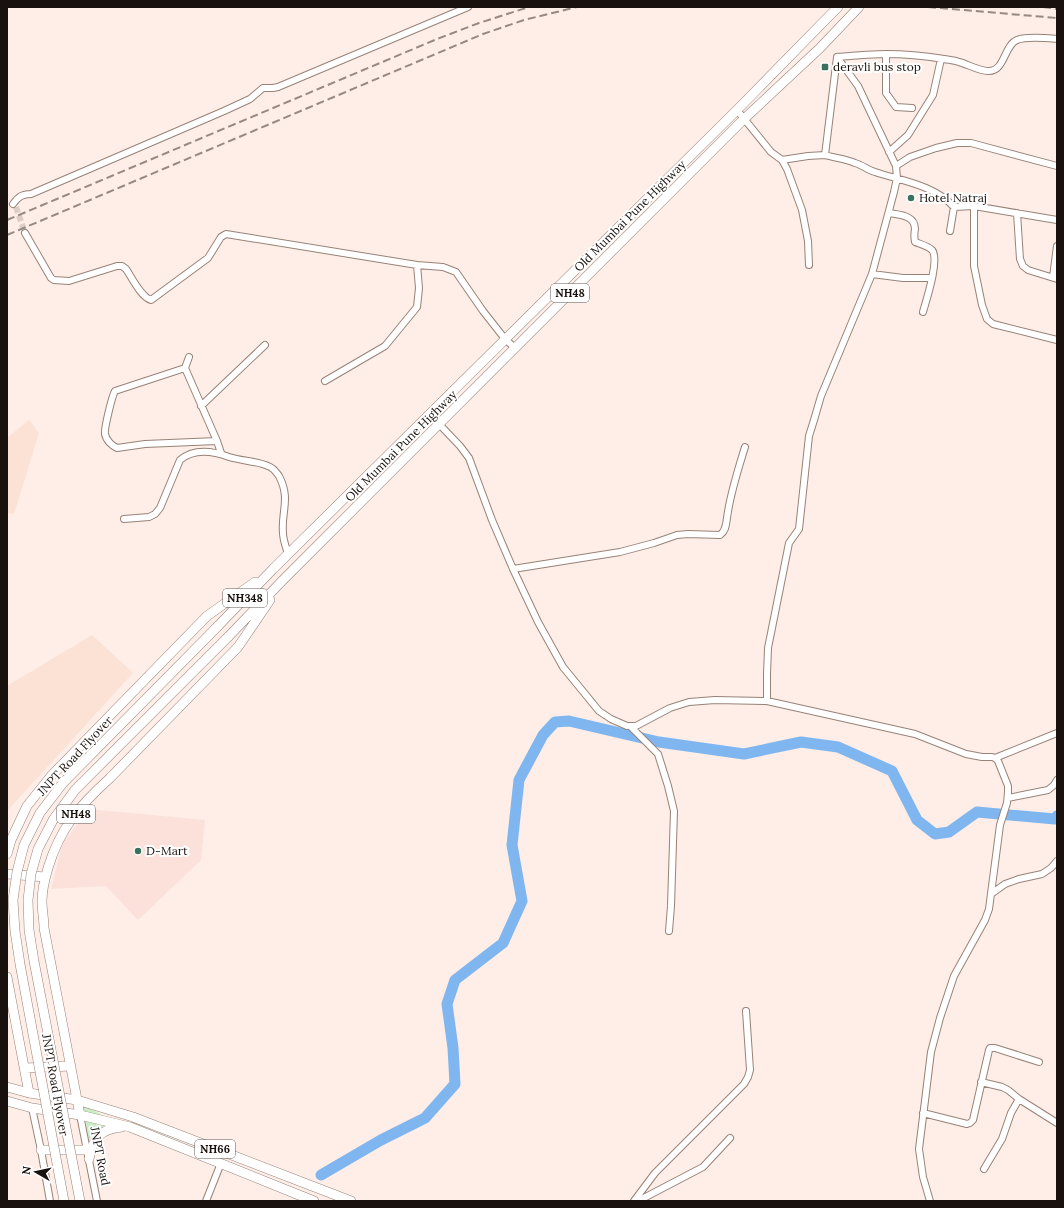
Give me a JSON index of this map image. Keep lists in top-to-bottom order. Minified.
{"streets":{"highway":["Old Mumbai Pune Highway","NH48","NH348","JNPT Road Flyover","NH66"],"street":["JNPT Road"]},"crossings":[["Old Mumbai Pune Highway","NH48"],["Old Mumbai Pune Highway","JNPT Road Flyover"],["NH48","JNPT Road Flyover"],["NH48","NH66"],["NH48","JNPT Road"],["NH66","JNPT Road"]],"places":{"transit":["deravli bus stop"],"other":["Hotel Natraj","D-Mart"]},"north":"left"}
